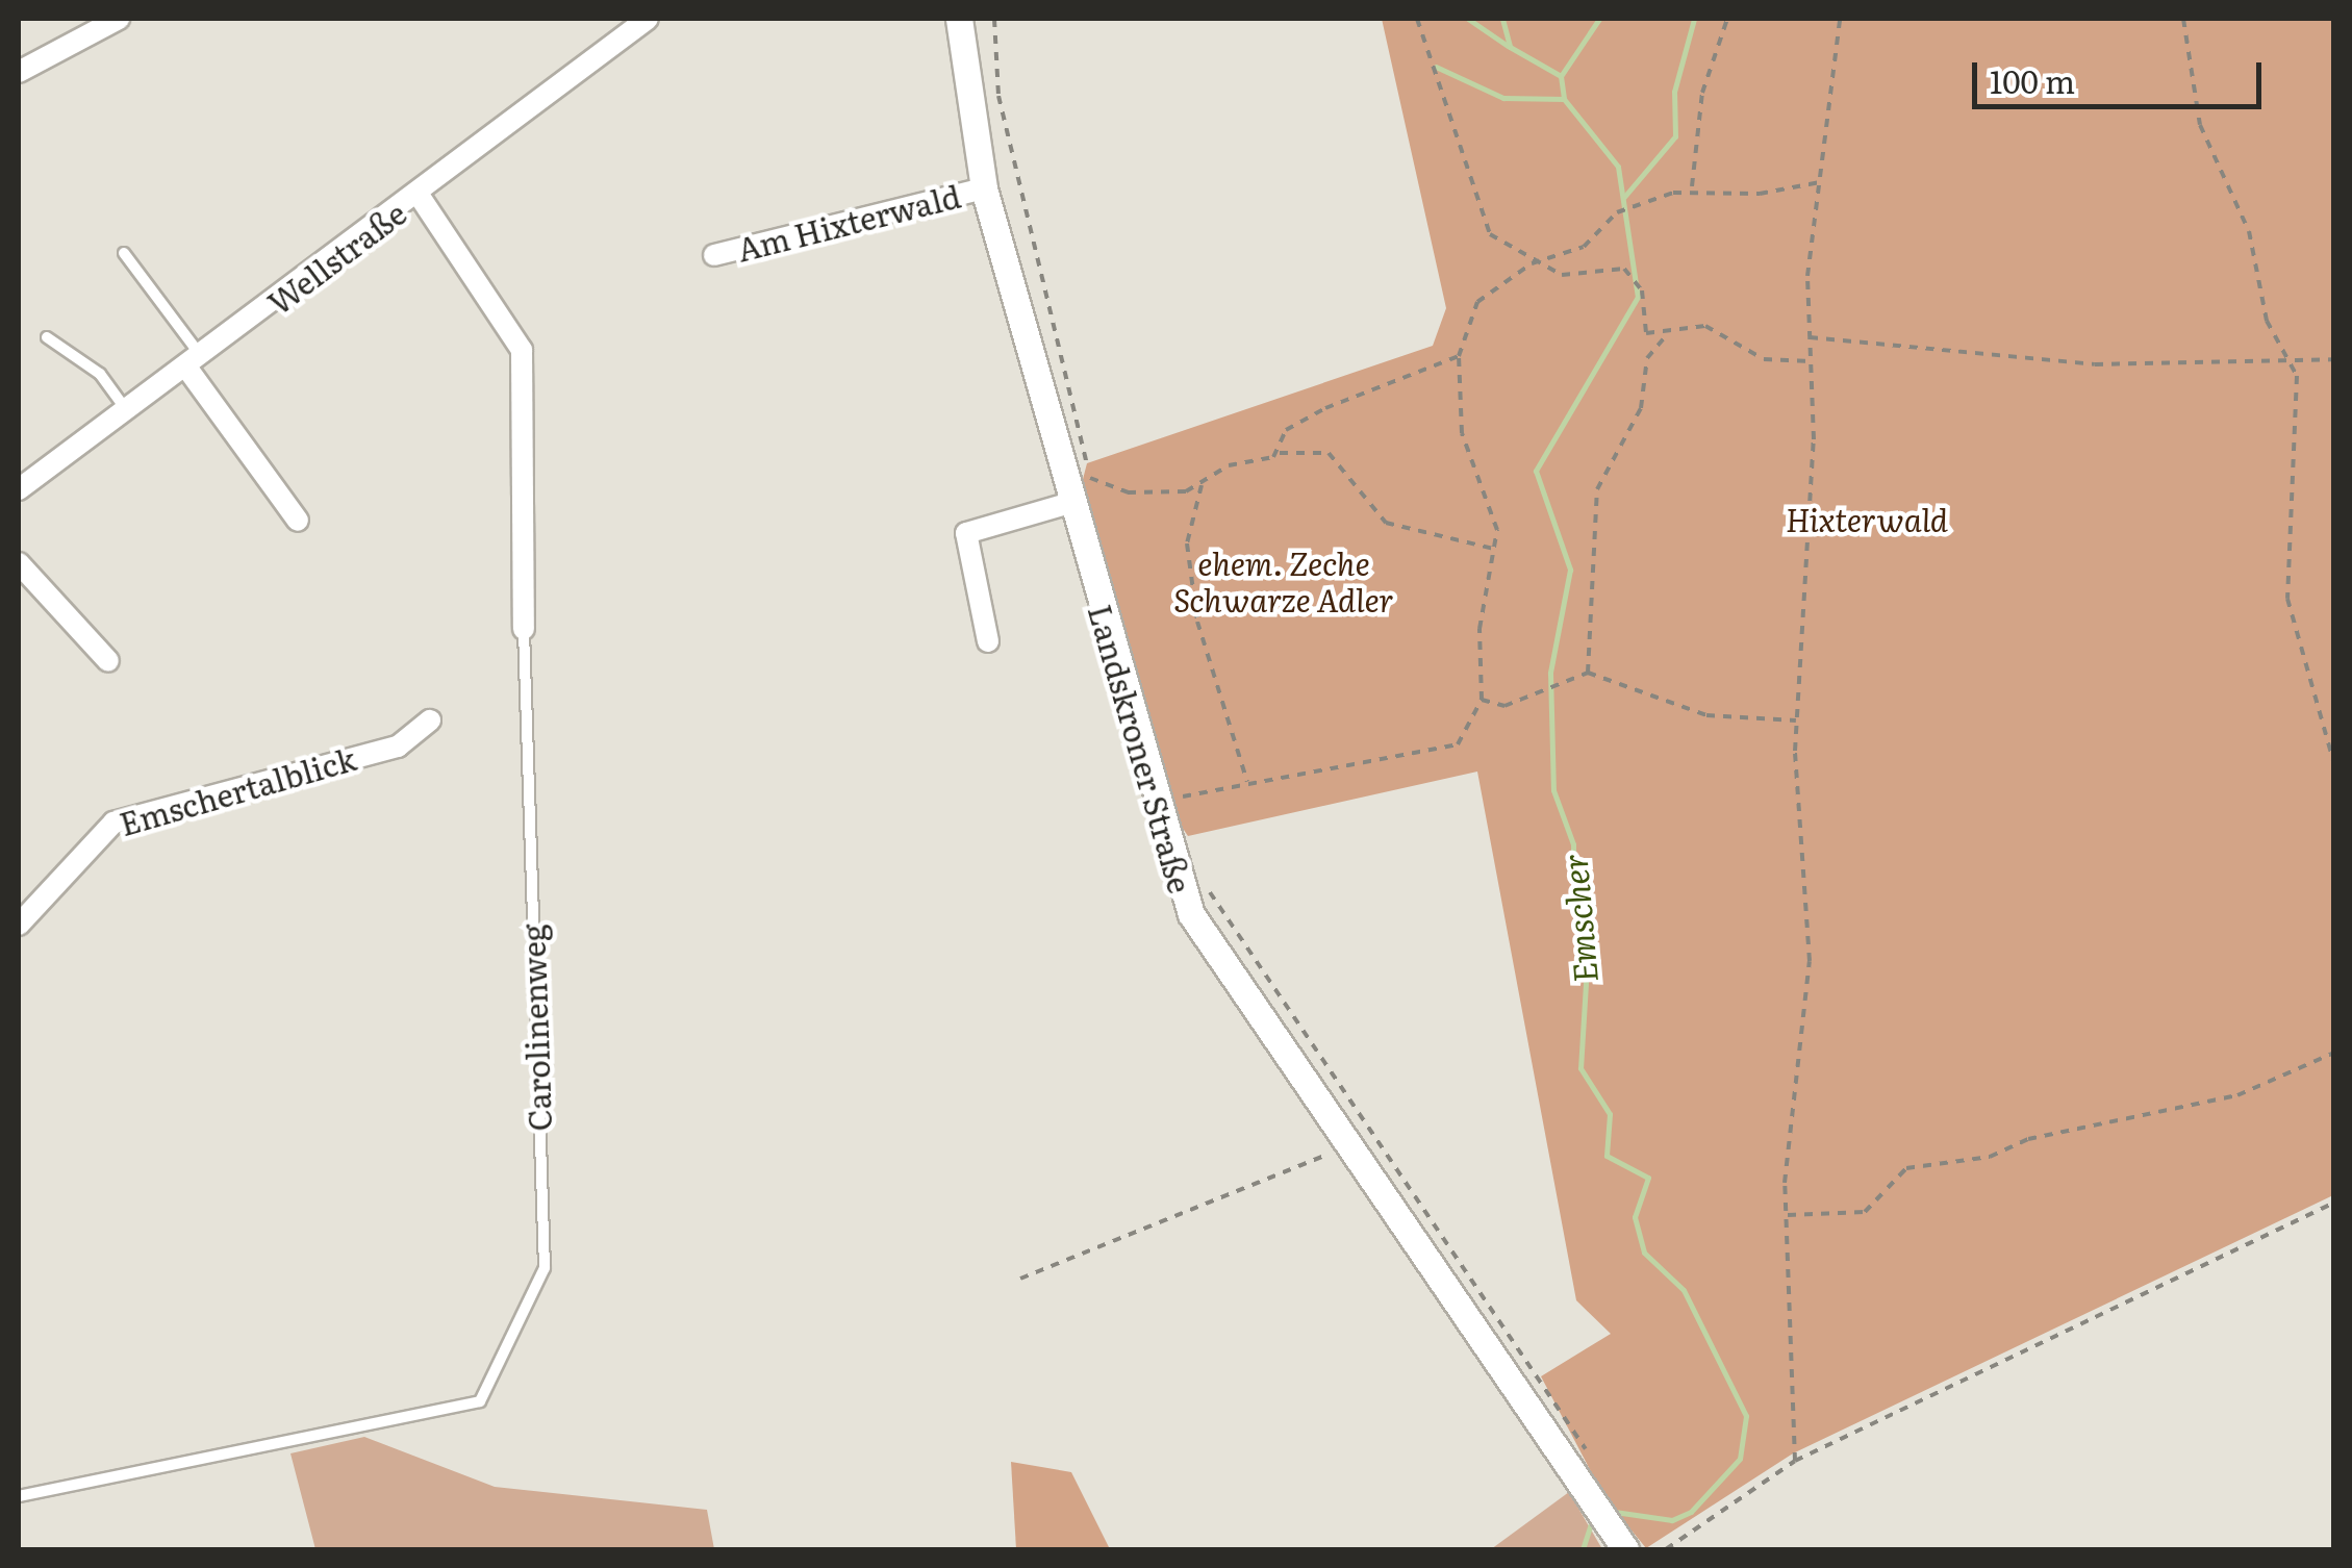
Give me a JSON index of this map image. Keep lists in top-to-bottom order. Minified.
{"streets":{"street":["Am Hixterwald","Wellstraße","Landskroner Straße","Emschertalblick","Carolinenweg"]},"crossings":[["Am Hixterwald","Landskroner Straße"],["Wellstraße","Carolinenweg"]],"water":["Emscher"],"parks":["Hixterwald","ehem. Zeche Schwarze Adler"],"scale_bar":"100 m"}
